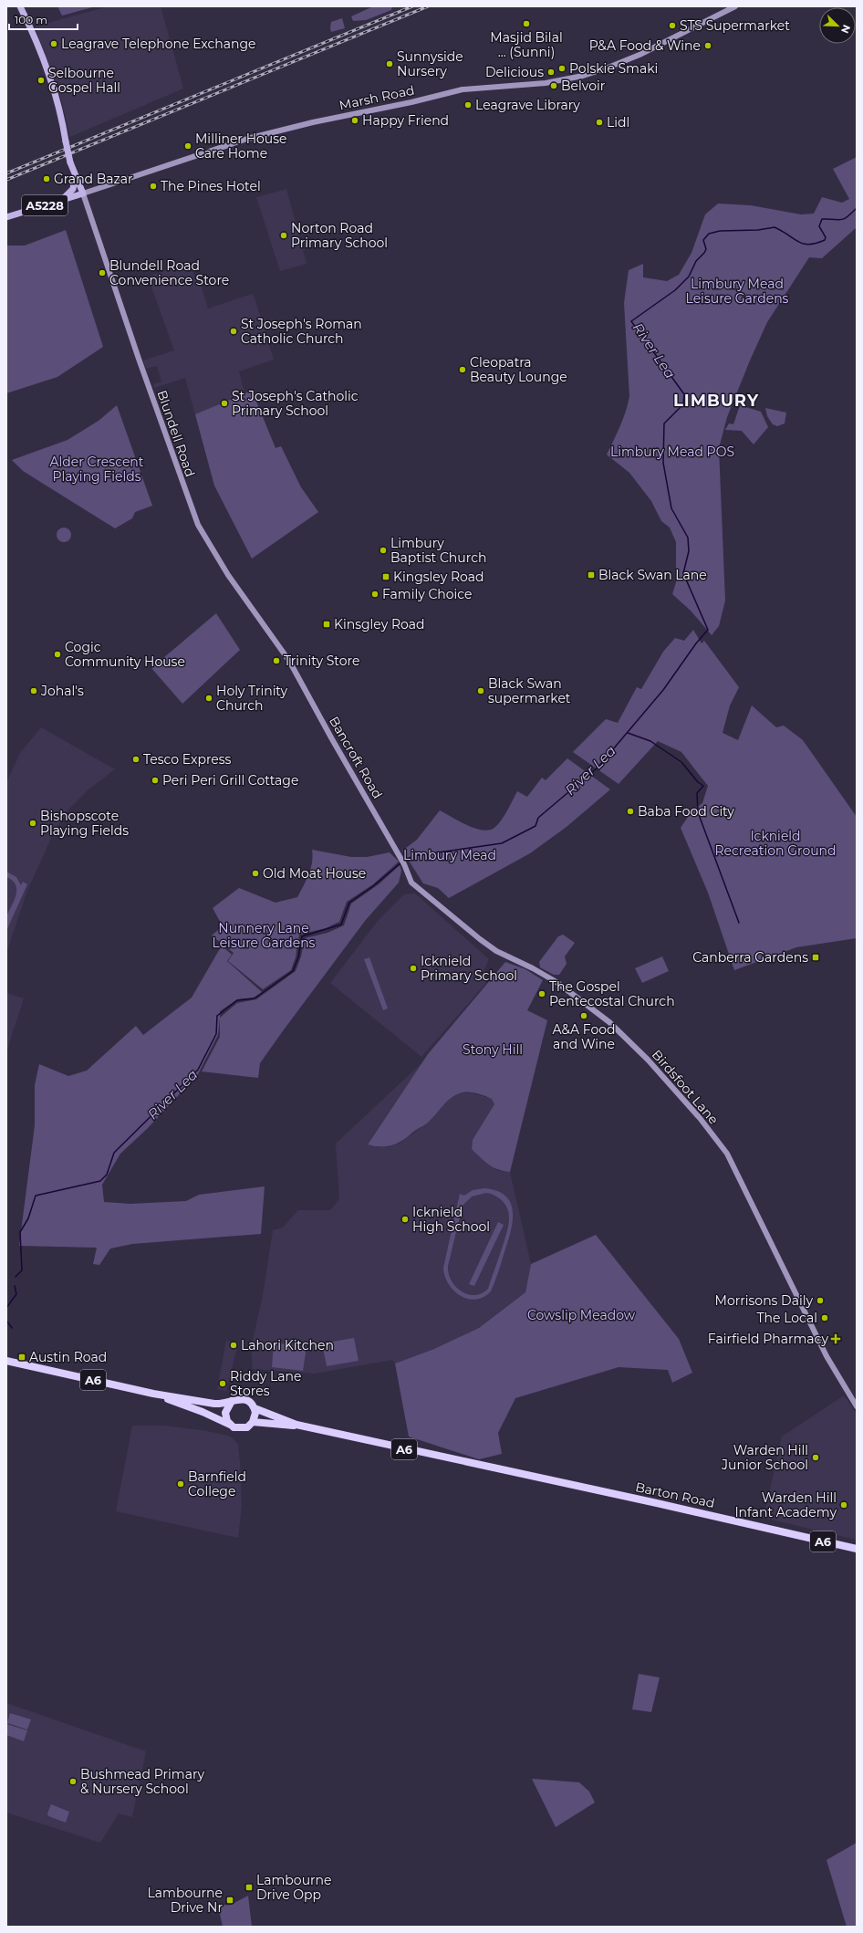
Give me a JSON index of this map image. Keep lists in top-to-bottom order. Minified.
{"streets":{"highway":["A6","Barton Road"],"main road":["A5228"],"street":["Marsh Road","Blundell Road","Bancroft Road","Birdsfoot Lane"]},"crossings":[["Marsh Road","A5228"],["Marsh Road","Blundell Road"],["A5228","Blundell Road"],["Blundell Road","Bancroft Road"],["Bancroft Road","Birdsfoot Lane"],["A6","Barton Road"]],"districts":["LIMBURY"],"water":["River Lea"],"parks":["Limbury Mead Leisure Gardens","Limbury Mead POS","Alder Crescent Playing Fields","Icknield Recreation Ground","Limbury Mead","Nunnery Lane Leisure Gardens","Stony Hill","Cowslip Meadow"],"places":{"other":["Masjid Bilal ... (Sunni)","STS Supermarket","Leagrave Telephone Exchange","P&A Food & Wine","Sunnyside Nursery","Polskie Smaki","Delicious","Selbourne Gospel Hall","Belvoir","Leagrave Library","Happy Friend","Lidl","Milliner House Care Home","Grand Bazar","The Pines Hotel","Norton Road Primary School","Blundell Road Convenience Store","St Joseph's Roman Catholic Church","Cleopatra Beauty Lounge","St Joseph's Catholic Primary School","Limbury Baptist Church","Family Choice","Cogic Community House","Trinity Store","Johal's","Black Swan supermarket","Holy Trinity Church","Tesco Express","Peri Peri Grill Cottage","Baba Food City","Bishopscote Playing Fields","Old Moat House","Icknield Primary School","The Gospel Pentecostal Church","A&A Food and Wine","Icknield High School","Morrisons Daily","The Local","Lahori Kitchen","Riddy Lane Stores","Warden Hill Junior School","Barnfield College","Warden Hill Infant Academy","Bushmead Primary & Nursery School"],"transit":["Black Swan Lane","Kingsley Road","Kinsgley Road","Canberra Gardens","Austin Road","Lambourne Drive Opp","Lambourne Drive Nr"],"health":["Fairfield Pharmacy"]},"scale_bar":"100 m","north":"bottom right"}
